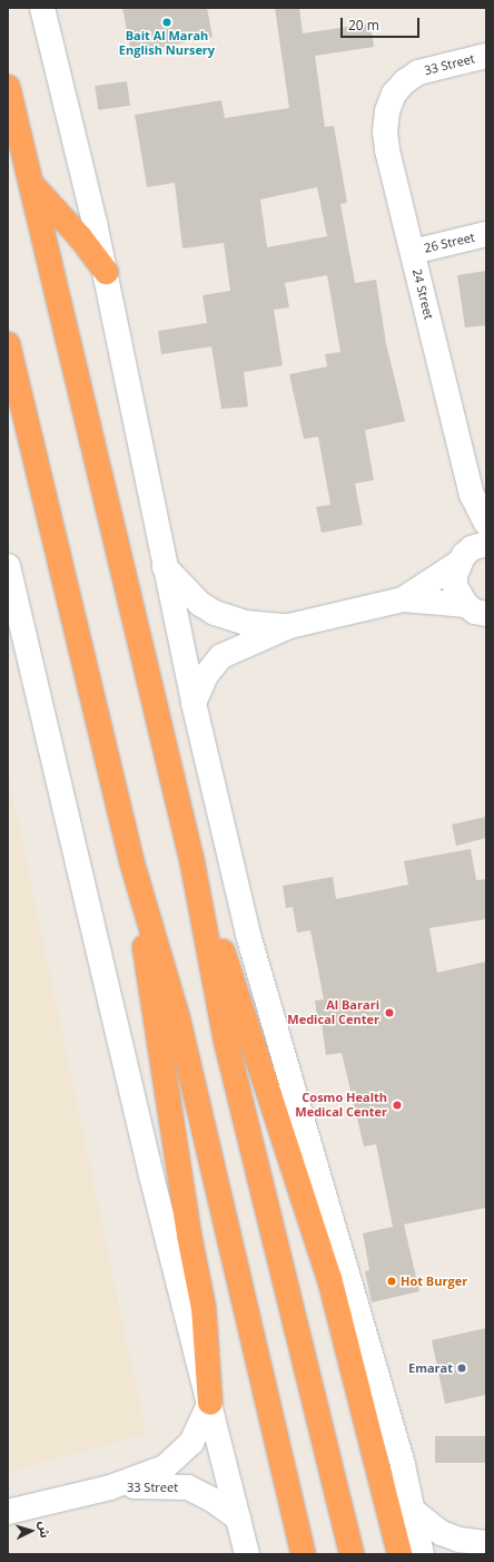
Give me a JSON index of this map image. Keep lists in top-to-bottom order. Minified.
{"streets":{"street":["33 Street","26 Street","24 Street"]},"crossings":[["33 Street","24 Street"],["26 Street","24 Street"]],"places":["Bait Al Marah English Nursery","Al Barari Medical Center","Cosmo Health Medical Center","Hot Burger","Emarat"],"scale_bar":"20 m","north":"right"}
